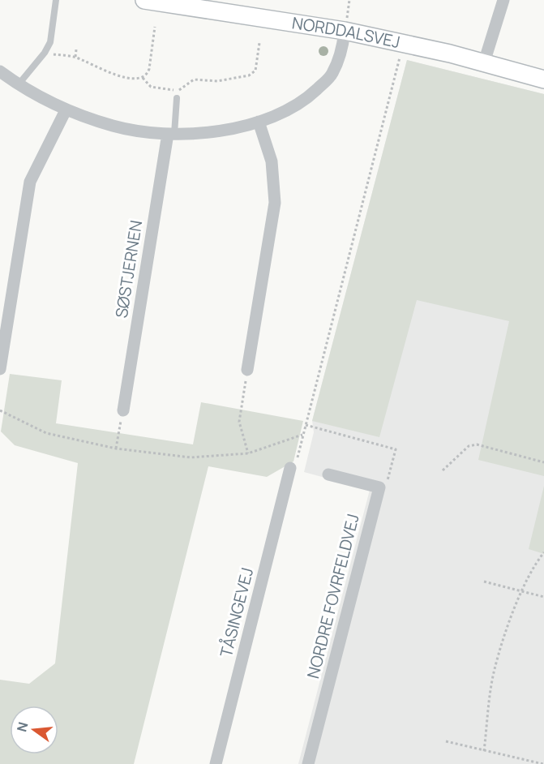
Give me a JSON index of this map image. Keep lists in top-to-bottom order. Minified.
{"streets":{"street":["NORDDALSVEJ","SØSTJERNEN","NORDRE FOVRFELDVEJ","TÅSINGEVEJ"]},"north":"left"}
